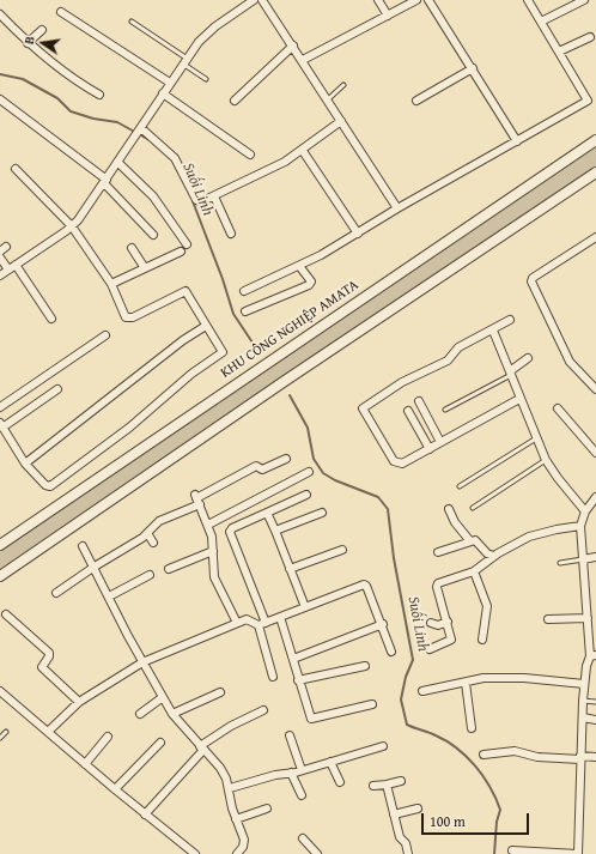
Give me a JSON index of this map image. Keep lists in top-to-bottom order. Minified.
{"streets":{"street":["KHU CÔNG NGHIỆP AMATA"]},"water":["Suối Linh"],"scale_bar":"100 m","north":"left"}
